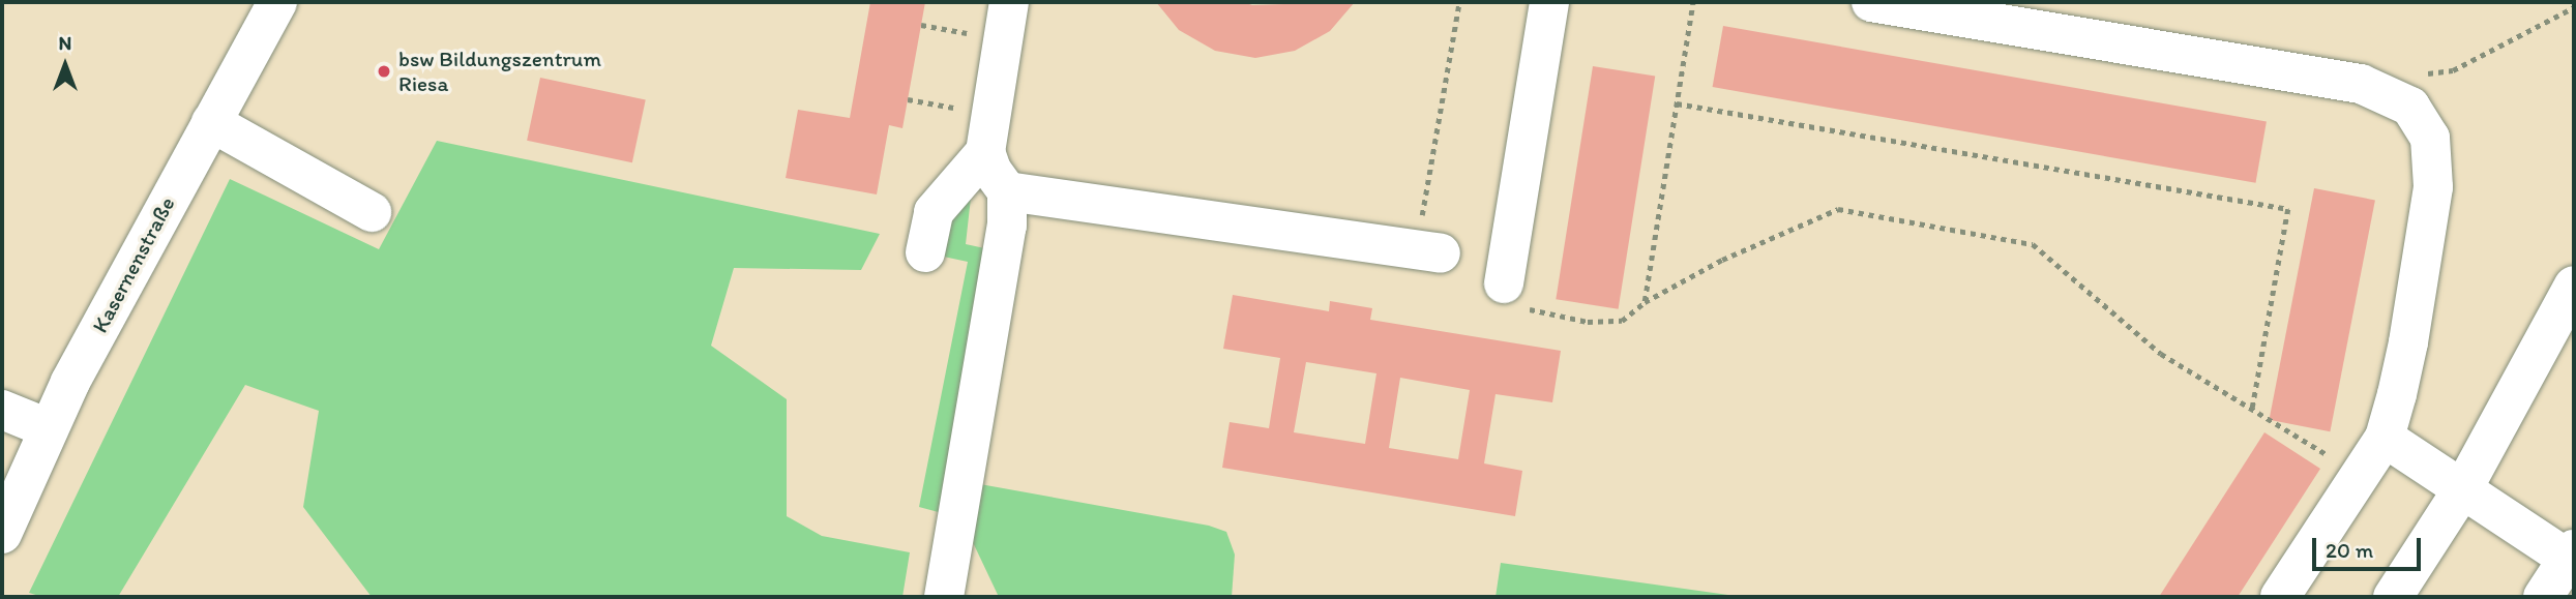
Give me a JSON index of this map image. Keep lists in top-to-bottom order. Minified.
{"streets":{"street":["Kasernenstraße"]},"places":["bsw Bildungszentrum Riesa"],"scale_bar":"20 m","north":"top"}
